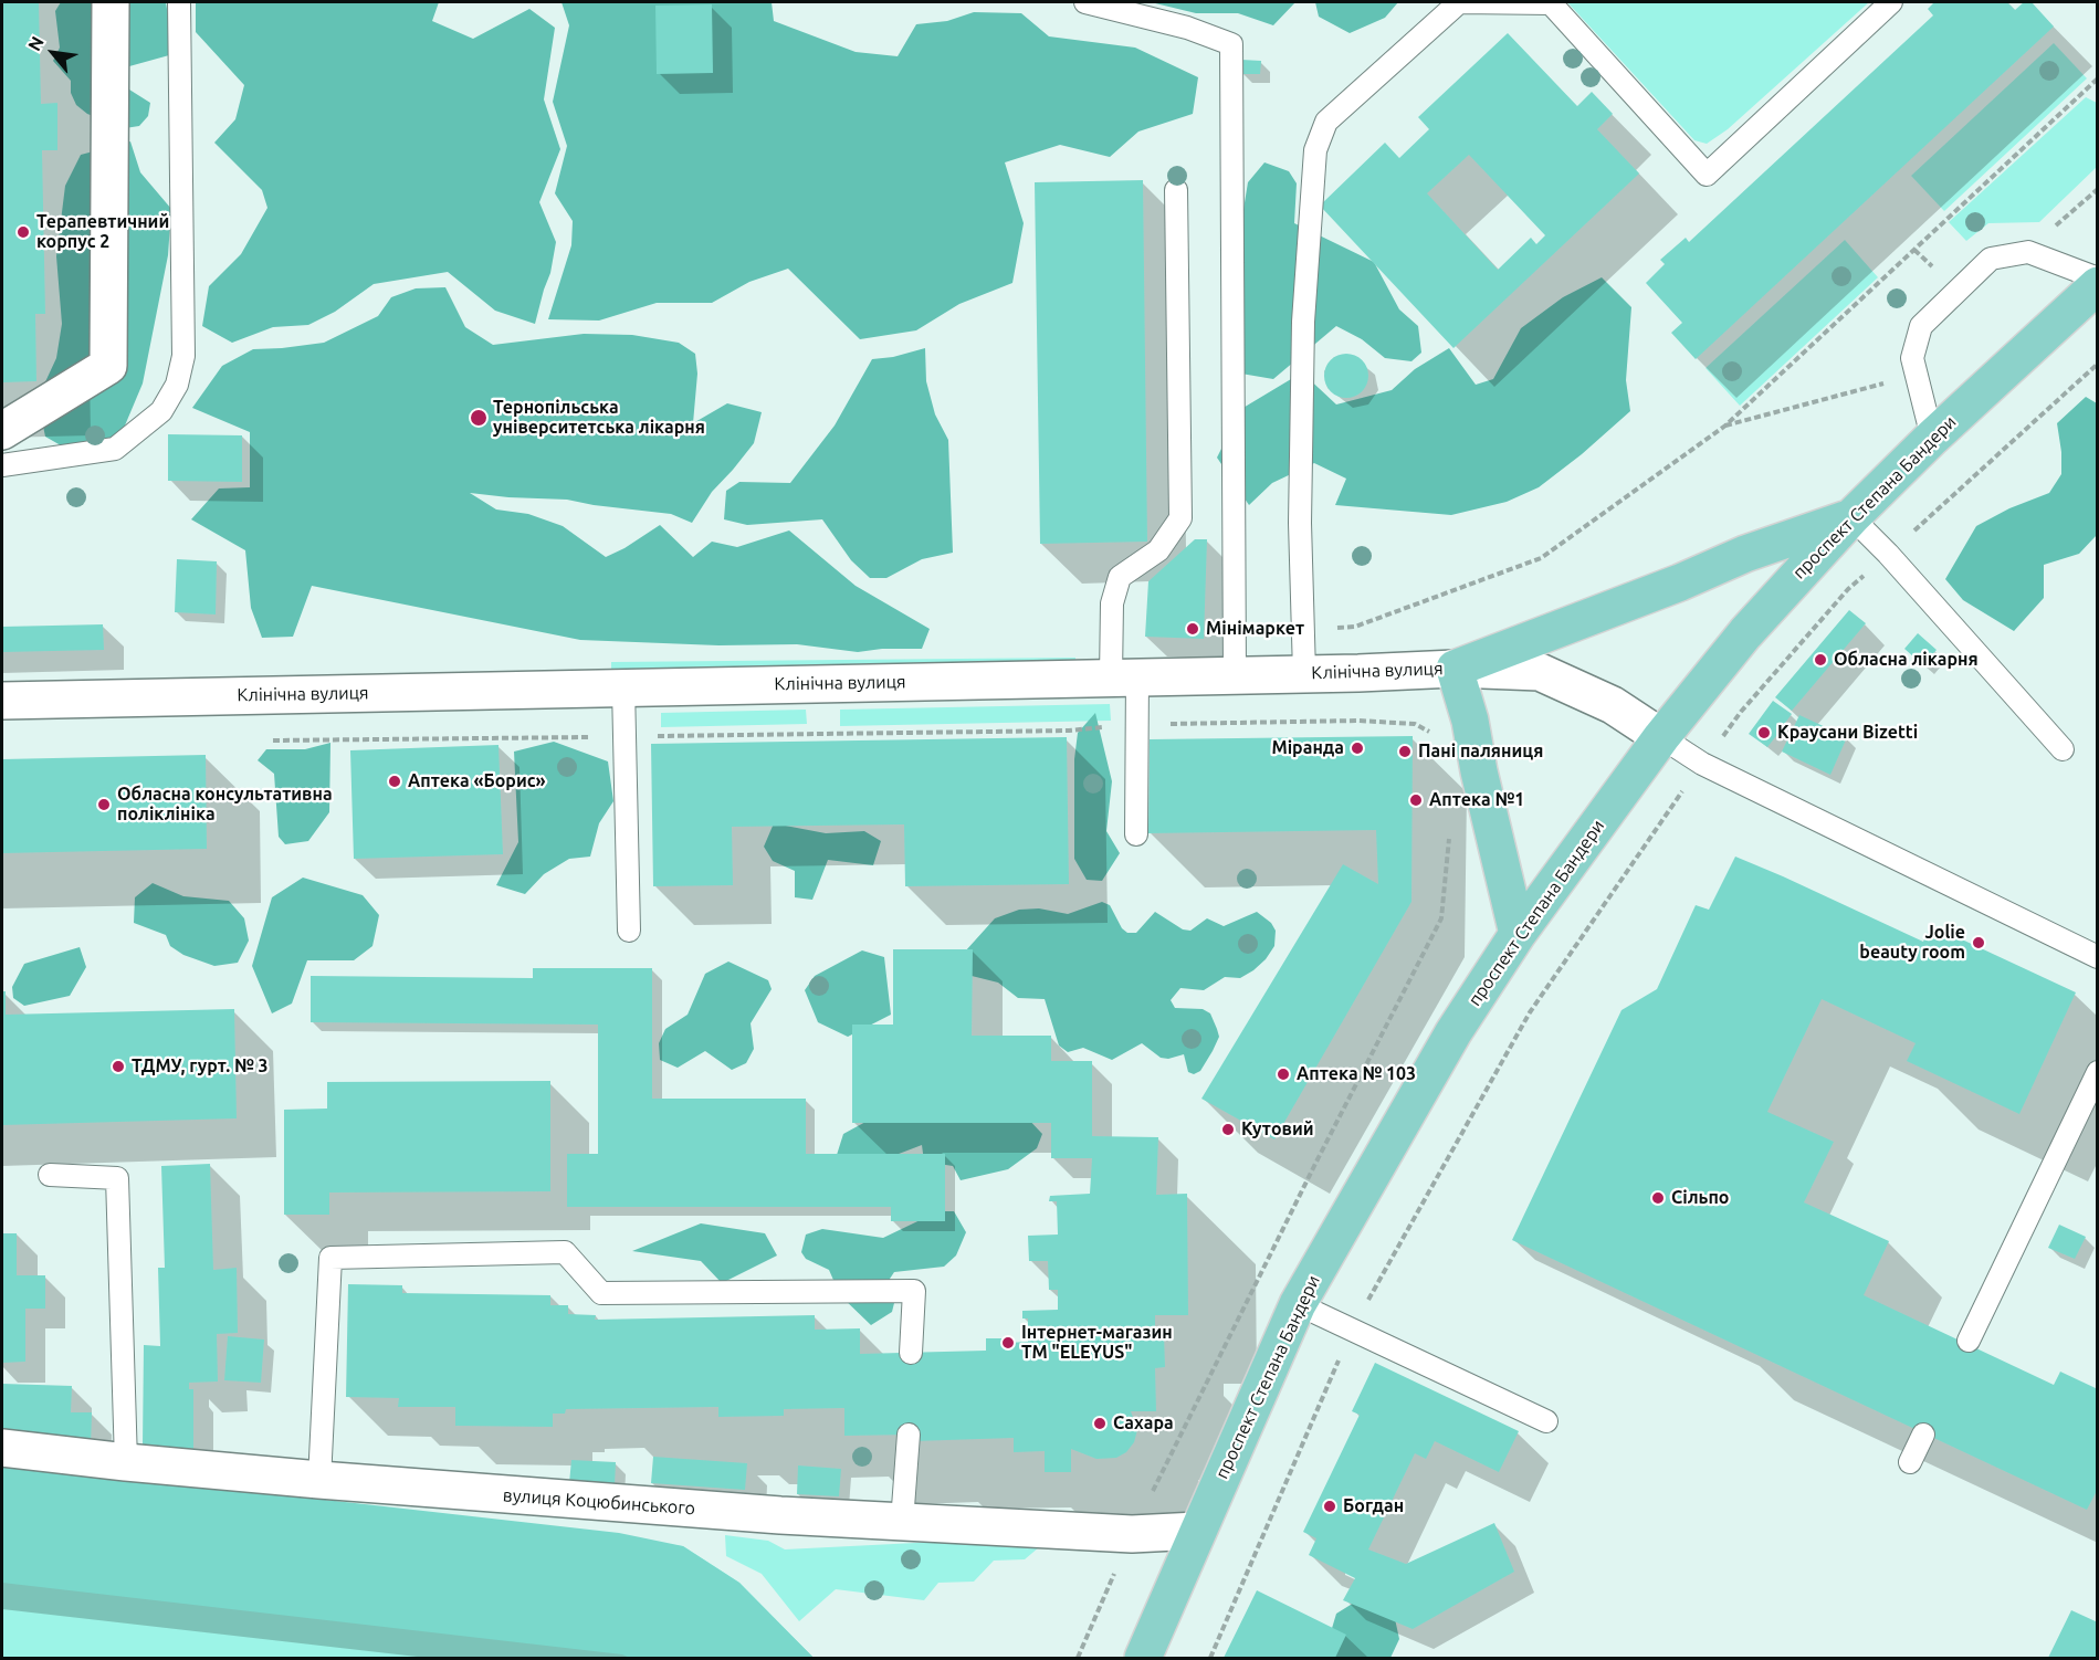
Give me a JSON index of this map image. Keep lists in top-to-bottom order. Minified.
{"streets":{"main road":["проспект Степана Бандери"],"street":["Клінічна вулиця","вулиця Коцюбинського"]},"crossings":[["проспект Степана Бандери","Клінічна вулиця"],["проспект Степана Бандери","вулиця Коцюбинського"]],"places":["Терапевтичний корпус 2","Тернопільська університетська лікарня","Мінімаркет","Обласна лікарня","Краусани Bizetti","Міранда","Пані паляниця","Аптека «Борис»","Аптека №1","Обласна консультативна поліклініка","Jolie beauty room","ТДМУ, гурт. № 3","Аптека № 103","Кутовий","Сільпо","Інтернет-магазин ТМ \"ELEYUS\"","Сахара","Богдан"],"north":"top left"}
